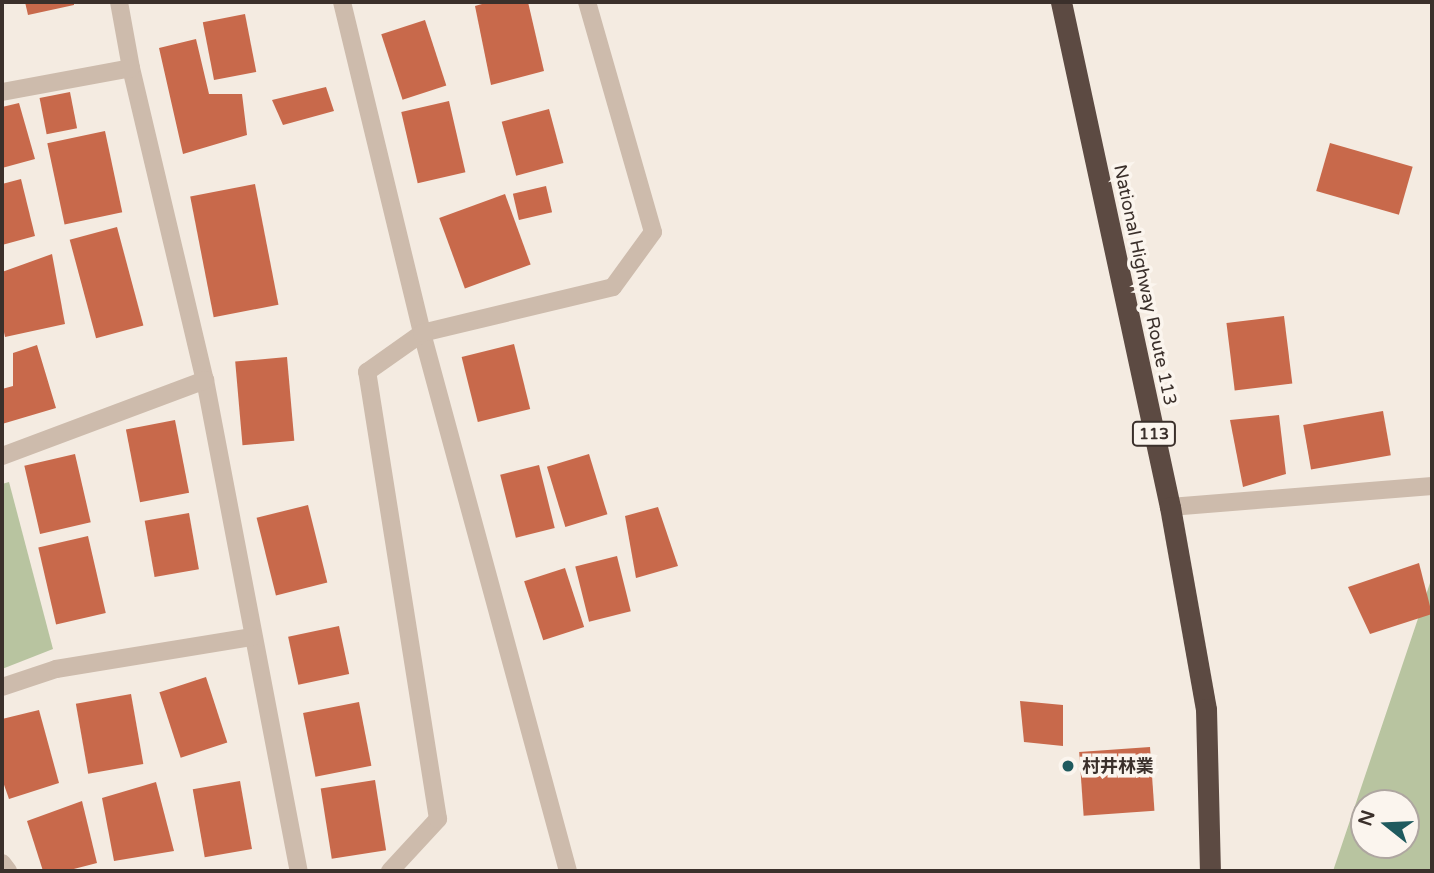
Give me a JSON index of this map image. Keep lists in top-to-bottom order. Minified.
{"streets":{"highway":["National Highway Route 113","113"]},"places":["村井林業"],"north":"left"}
